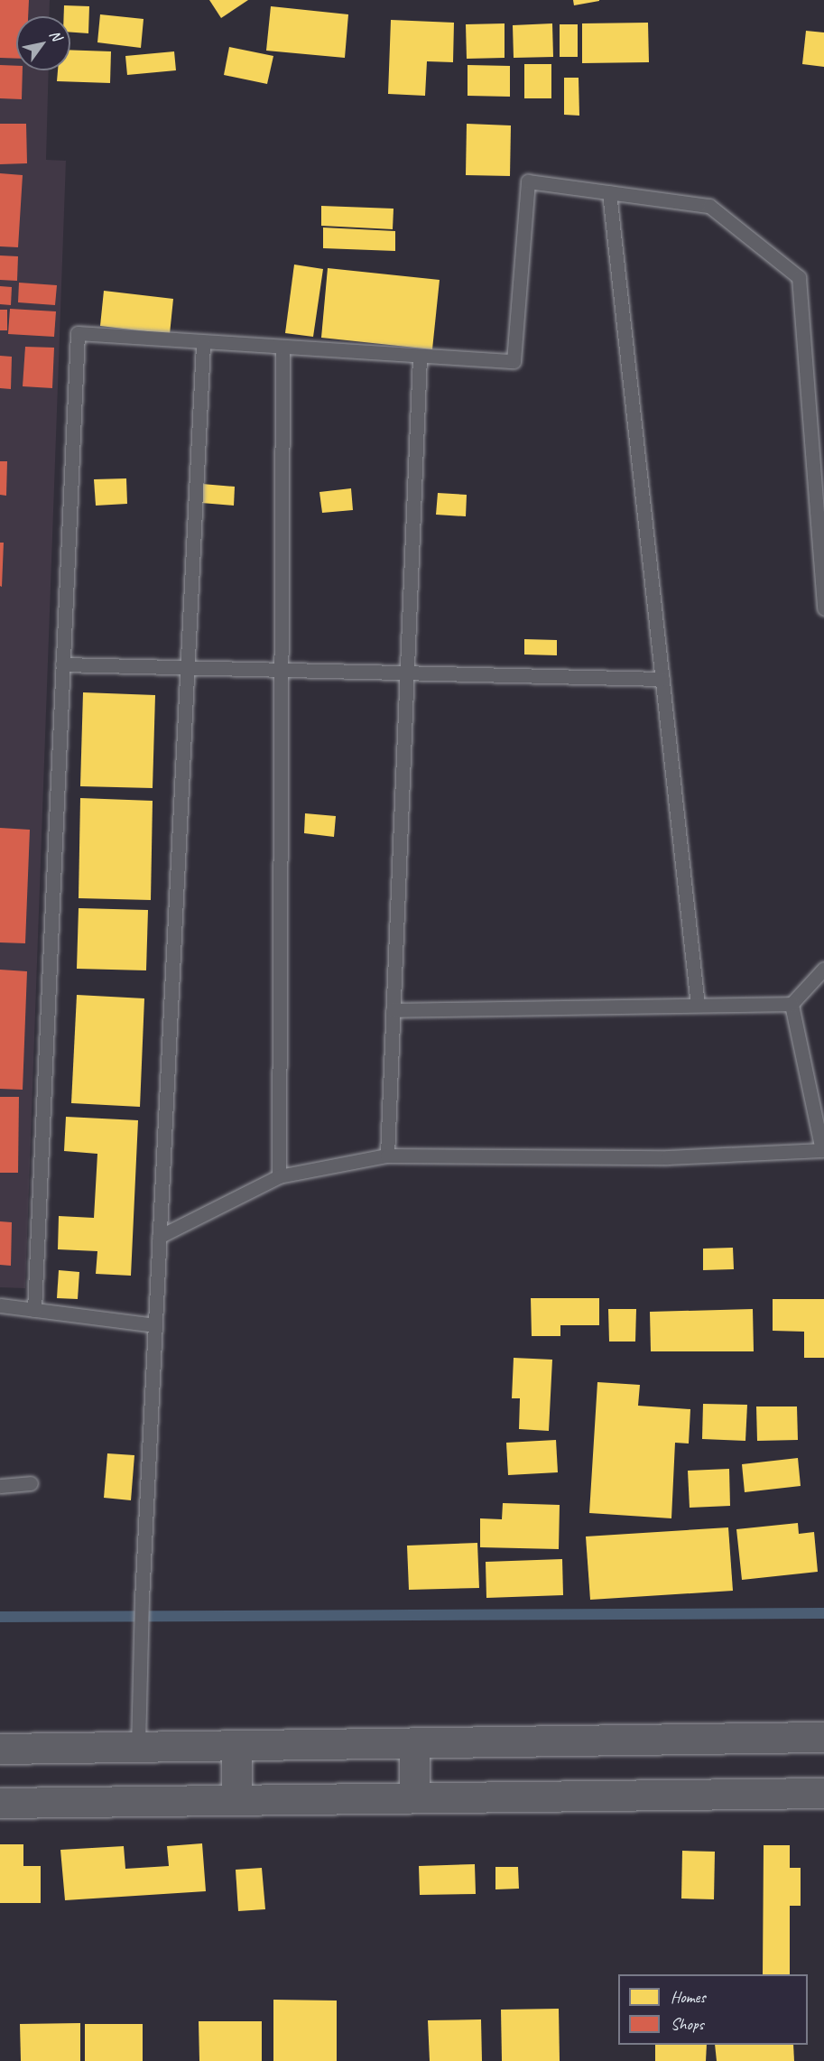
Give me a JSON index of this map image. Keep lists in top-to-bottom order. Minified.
{"legend":["Homes","Shops"],"north":"top right"}
